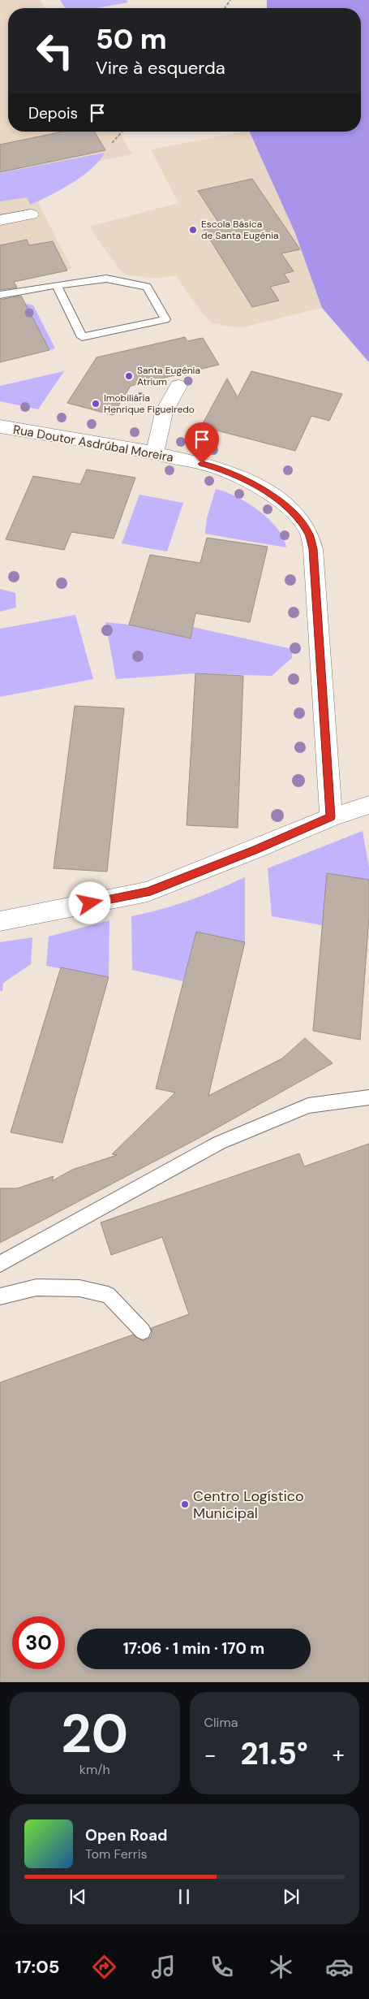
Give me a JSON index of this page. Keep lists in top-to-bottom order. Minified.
{"streets":{"street":["Rua Doutor Asdrúbal Moreira"]},"places":["Escola Básica de Santa Eugénia","Santa Eugénia Atrium","Imobiliária Henrique Figueiredo","Centro Logístico Municipal"],"page":{"turn":["50 m","Vire à esquerda"],"then":"Depois","limit":"30","trip":"17:06 · 1 min · 170 m","tile":[["20","km/h"],"Clima"],"heat":["−","21.5°","+"],"song":["Open Road","Tom Ferris"],"tabs":"17:05"}}
